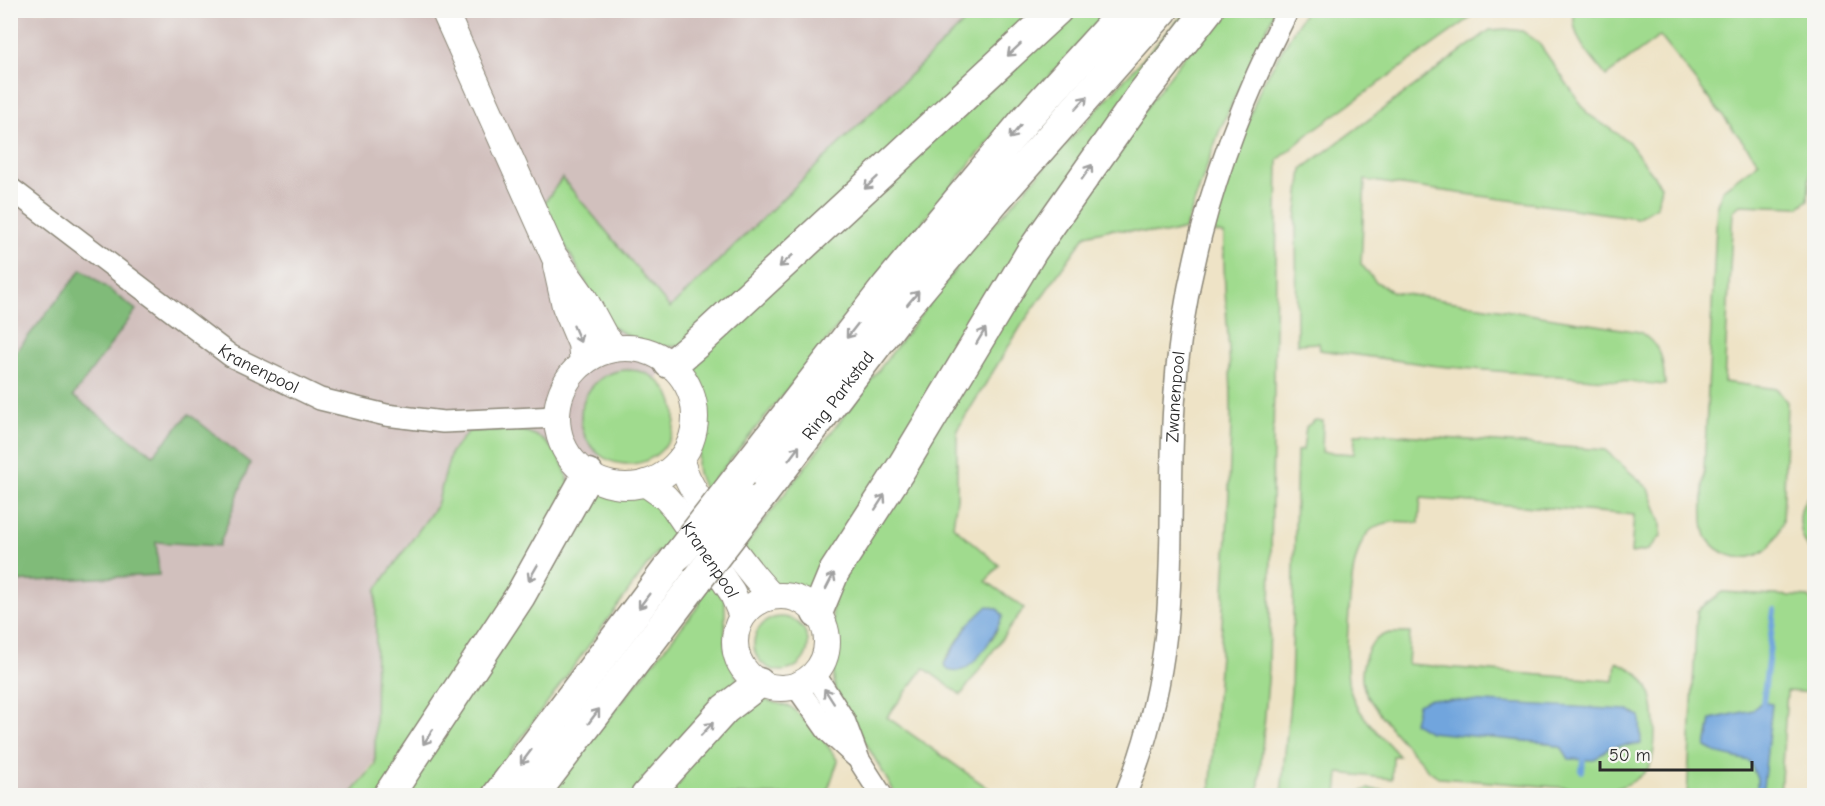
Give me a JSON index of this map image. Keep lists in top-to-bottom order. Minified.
{"streets":{"highway":["Ring Parkstad"],"main road":["Kranenpool"],"street":["Zwanenpool"]},"scale_bar":"50 m"}
